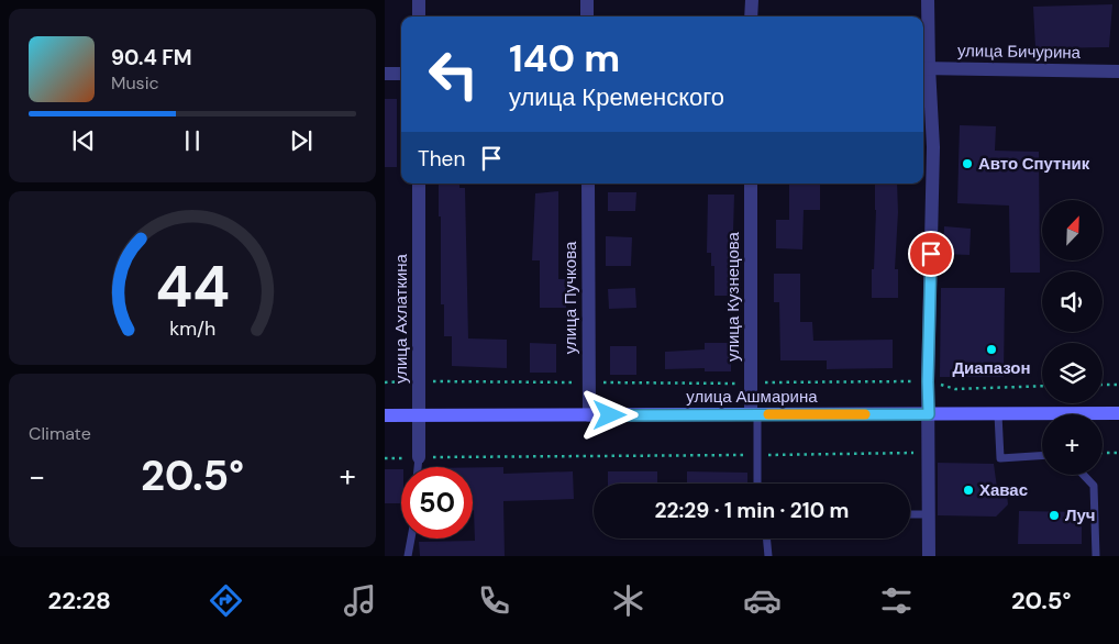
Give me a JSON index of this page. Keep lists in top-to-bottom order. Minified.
{"streets":{"main road":["улица Ашмарина"],"street":["улица Бичурина","улица Кузнецова","улица Пучкова","улица Ахлаткина"]},"crossings":[["улица Кузнецова","улица Ашмарина"],["улица Пучкова","улица Ашмарина"],["улица Ахлаткина","улица Ашмарина"]],"places":["Авто Спутник","Диапазон","Хавас","Луч"],"north":"top right","page":{"turn":["140 m","улица Кременского"],"song":["90.4 FM","Music"],"then":"Then","map_buttons":"+","tile":"Climate","heat":["−","20.5°","+"],"limit":"50","trip":"22:29 · 1 min · 210 m","tabs":["22:28","20.5°"],"gauge":["44","km/h"]}}
